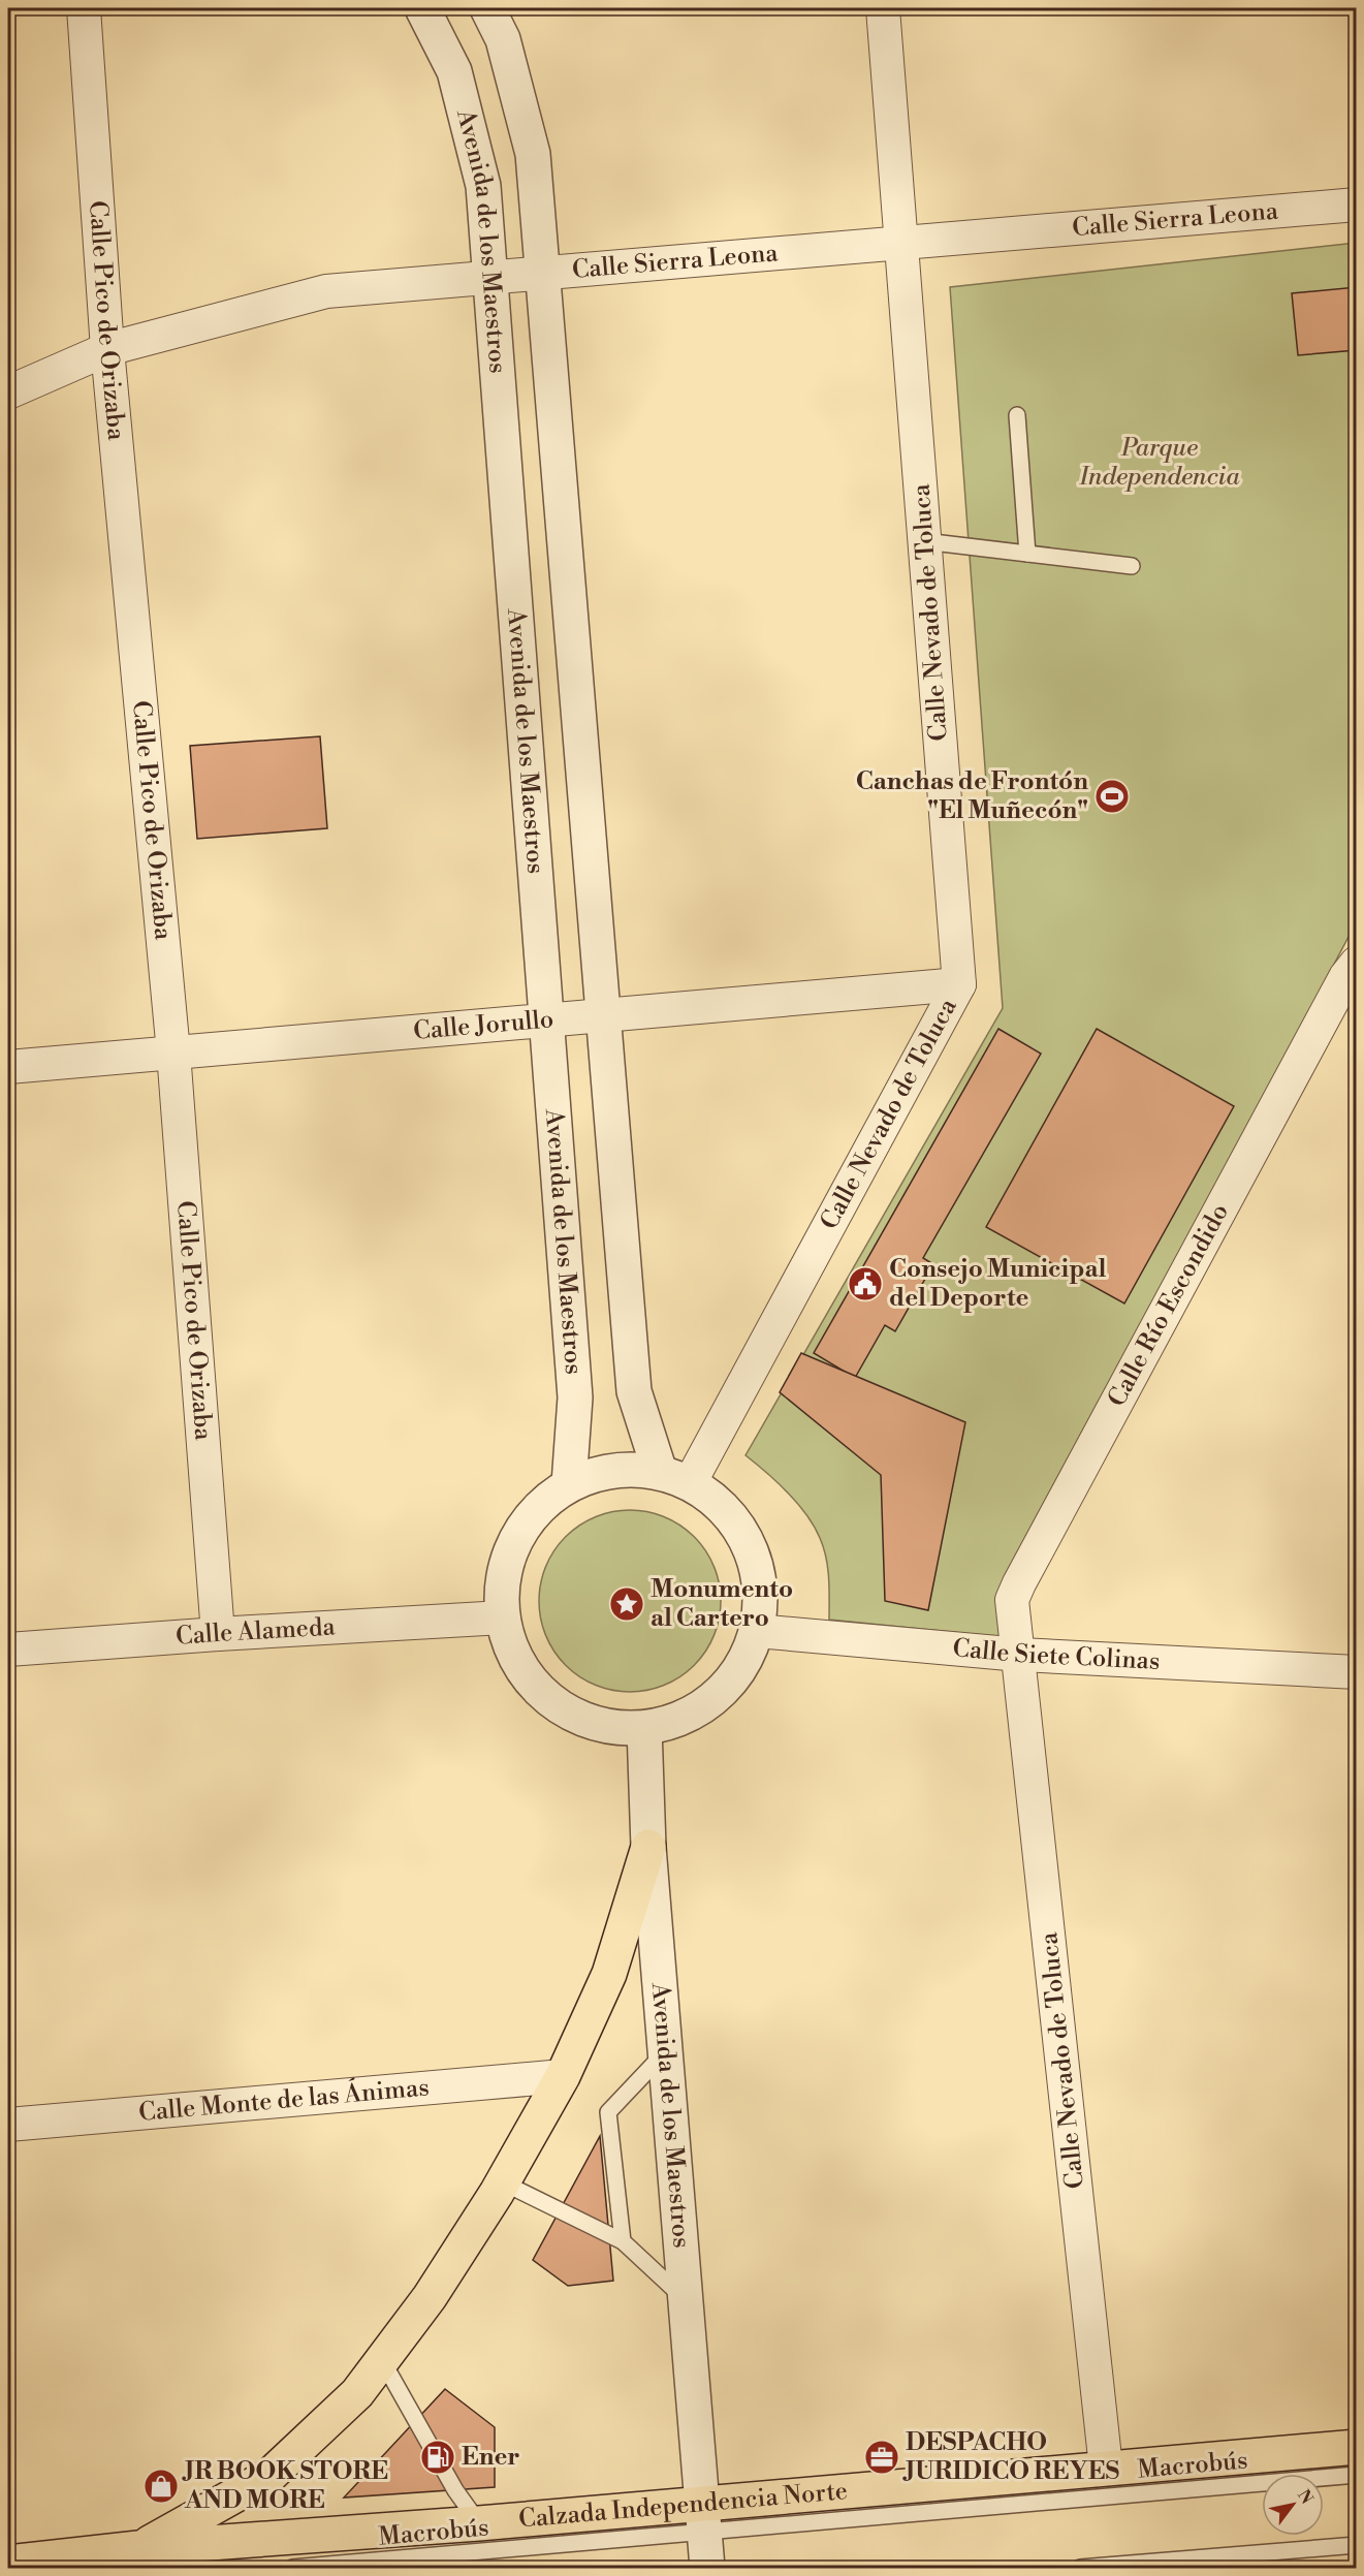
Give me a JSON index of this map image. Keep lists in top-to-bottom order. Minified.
{"streets":{"main road":["Calzada Independencia Norte"],"street":["Calle Sierra Leona","Avenida de los Maestros","Calle Pico de Orizaba","Calle Nevado de Toluca","Calle Jorullo","Calle Río Escondido","Calle Alameda","Calle Siete Colinas","Calle Monte de las Ánimas"],"lane":["Macrobús"]},"crossings":[["Calle Sierra Leona","Avenida de los Maestros"],["Calle Sierra Leona","Calle Pico de Orizaba"],["Calle Sierra Leona","Calle Nevado de Toluca"],["Avenida de los Maestros","Calle Nevado de Toluca"],["Avenida de los Maestros","Calle Jorullo"],["Avenida de los Maestros","Macrobús"],["Avenida de los Maestros","Calzada Independencia Norte"],["Calle Pico de Orizaba","Calle Jorullo"],["Calle Pico de Orizaba","Calle Alameda"],["Calle Nevado de Toluca","Calle Jorullo"],["Calle Nevado de Toluca","Calle Río Escondido"],["Calle Nevado de Toluca","Calle Siete Colinas"],["Calle Nevado de Toluca","Calzada Independencia Norte"],["Calle Río Escondido","Calle Siete Colinas"],["Macrobús","Calzada Independencia Norte"]],"parks":["Parque Independencia"],"places":{"sports":["Canchas de Frontón \"El Muñecón\""],"public building":["Consejo Municipal del Deporte"],"place":["Monumento al Cartero"],"fuel station":["Ener"],"office":["DESPACHO JURIDICO REYES"],"shop":["JR BOOK STORE AND MORE"]},"north":"top right"}
